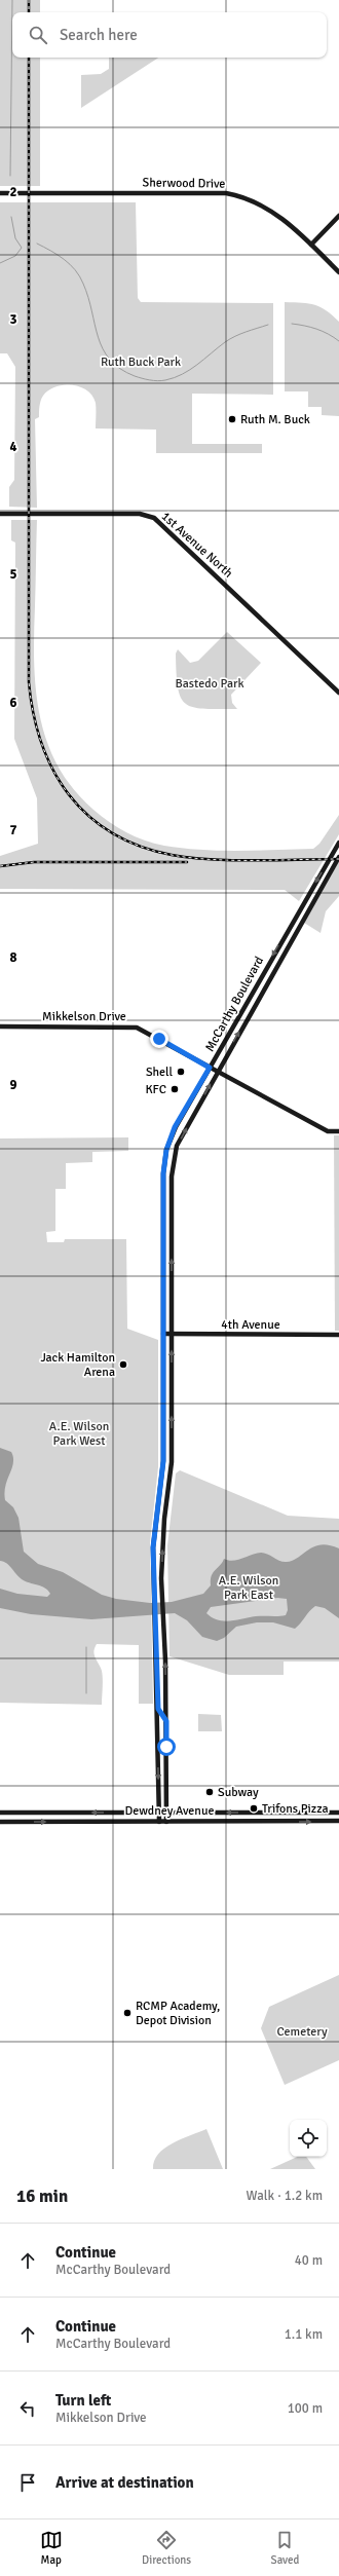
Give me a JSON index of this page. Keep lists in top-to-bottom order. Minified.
{"streets":{"main road":["Sherwood Drive","1st Avenue North","McCarthy Boulevard","Mikkelson Drive","4th Avenue","Dewdney Avenue"]},"crossings":[["McCarthy Boulevard","Mikkelson Drive"],["McCarthy Boulevard","4th Avenue"],["McCarthy Boulevard","Dewdney Avenue"]],"parks":["Ruth Buck Park","Bastedo Park","A.E. Wilson Park West","A.E. Wilson Park East","Cemetery"],"places":["Ruth M. Buck","Shell","KFC","Jack Hamilton Arena","Subway","Trifons Pizza","RCMP Academy, Depot Division"],"page":{"search":"Search here","heading":["16 min","Walk · 1.2 km"],"list":[["Continue","McCarthy Boulevard","40 m"],["Continue","McCarthy Boulevard","1.1 km"],["Turn left","Mikkelson Drive","100 m"],"Arrive at destination"],"nav":["Map","Directions","Saved"]},"grid":{"rows":["2","3","4","5","6","7","8","9"]}}
